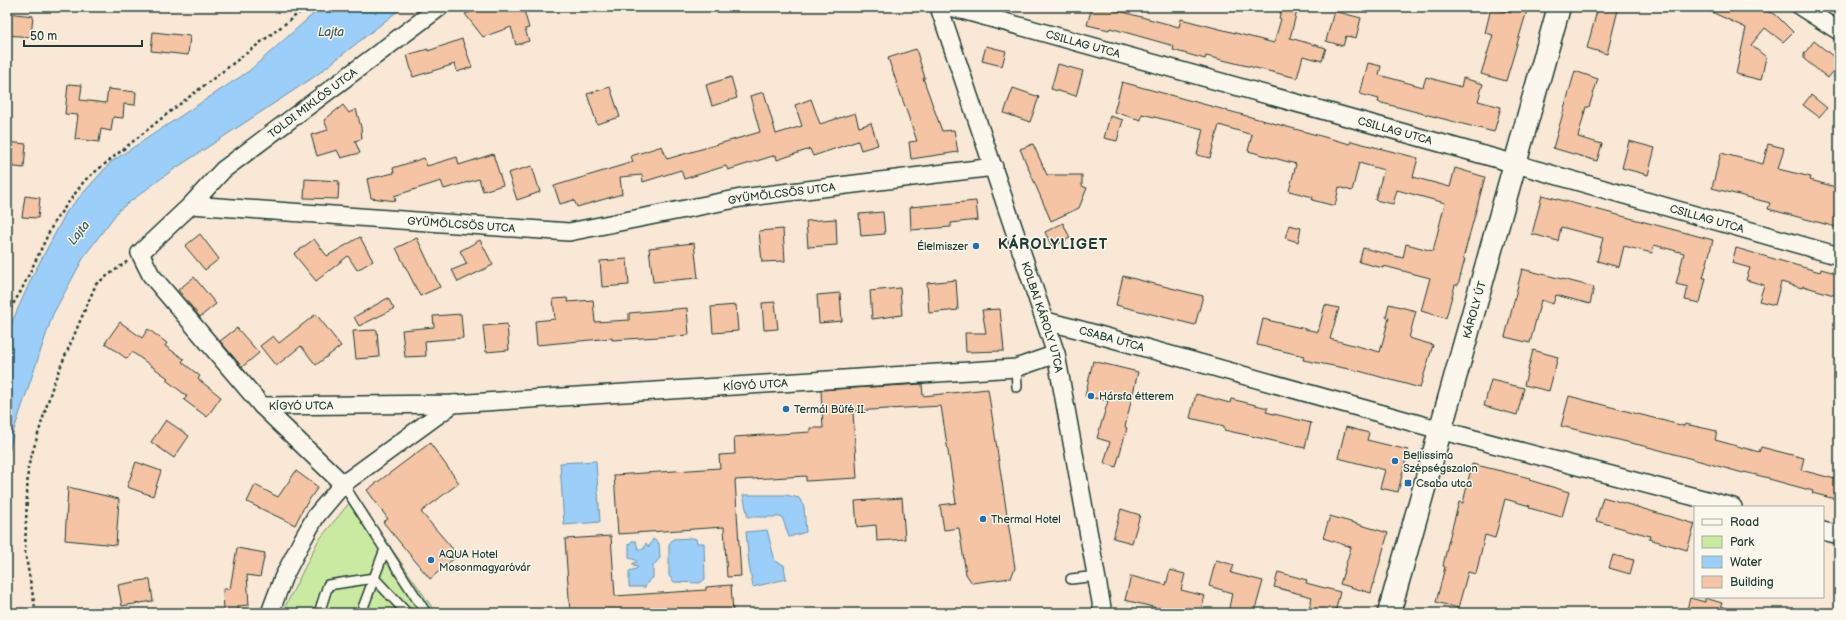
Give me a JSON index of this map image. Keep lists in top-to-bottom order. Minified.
{"streets":{"street":["CSILLAG UTCA","TOLDI MIKLÓS UTCA","GYÜMÖLCSÖS UTCA","KÁROLY ÚT","KOLBAI KÁROLY UTCA","CSABA UTCA","KÍGYÓ UTCA"]},"crossings":[["CSILLAG UTCA","KÁROLY ÚT"],["TOLDI MIKLÓS UTCA","GYÜMÖLCSÖS UTCA"],["GYÜMÖLCSÖS UTCA","KOLBAI KÁROLY UTCA"],["KÁROLY ÚT","CSABA UTCA"],["KOLBAI KÁROLY UTCA","CSABA UTCA"],["KOLBAI KÁROLY UTCA","KÍGYÓ UTCA"]],"districts":["KÁROLYLIGET"],"water":["Lajta"],"places":{"other":["Élelmiszer","Hársfa étterem","Termál Büfé II.","Bellissima Szépségszalon","Thermal Hotel","AQUA Hotel Mosonmagyaróvár"],"transit":["Csaba utca"]},"legend":["Road","Park","Water","Building"],"scale_bar":"50 m"}
